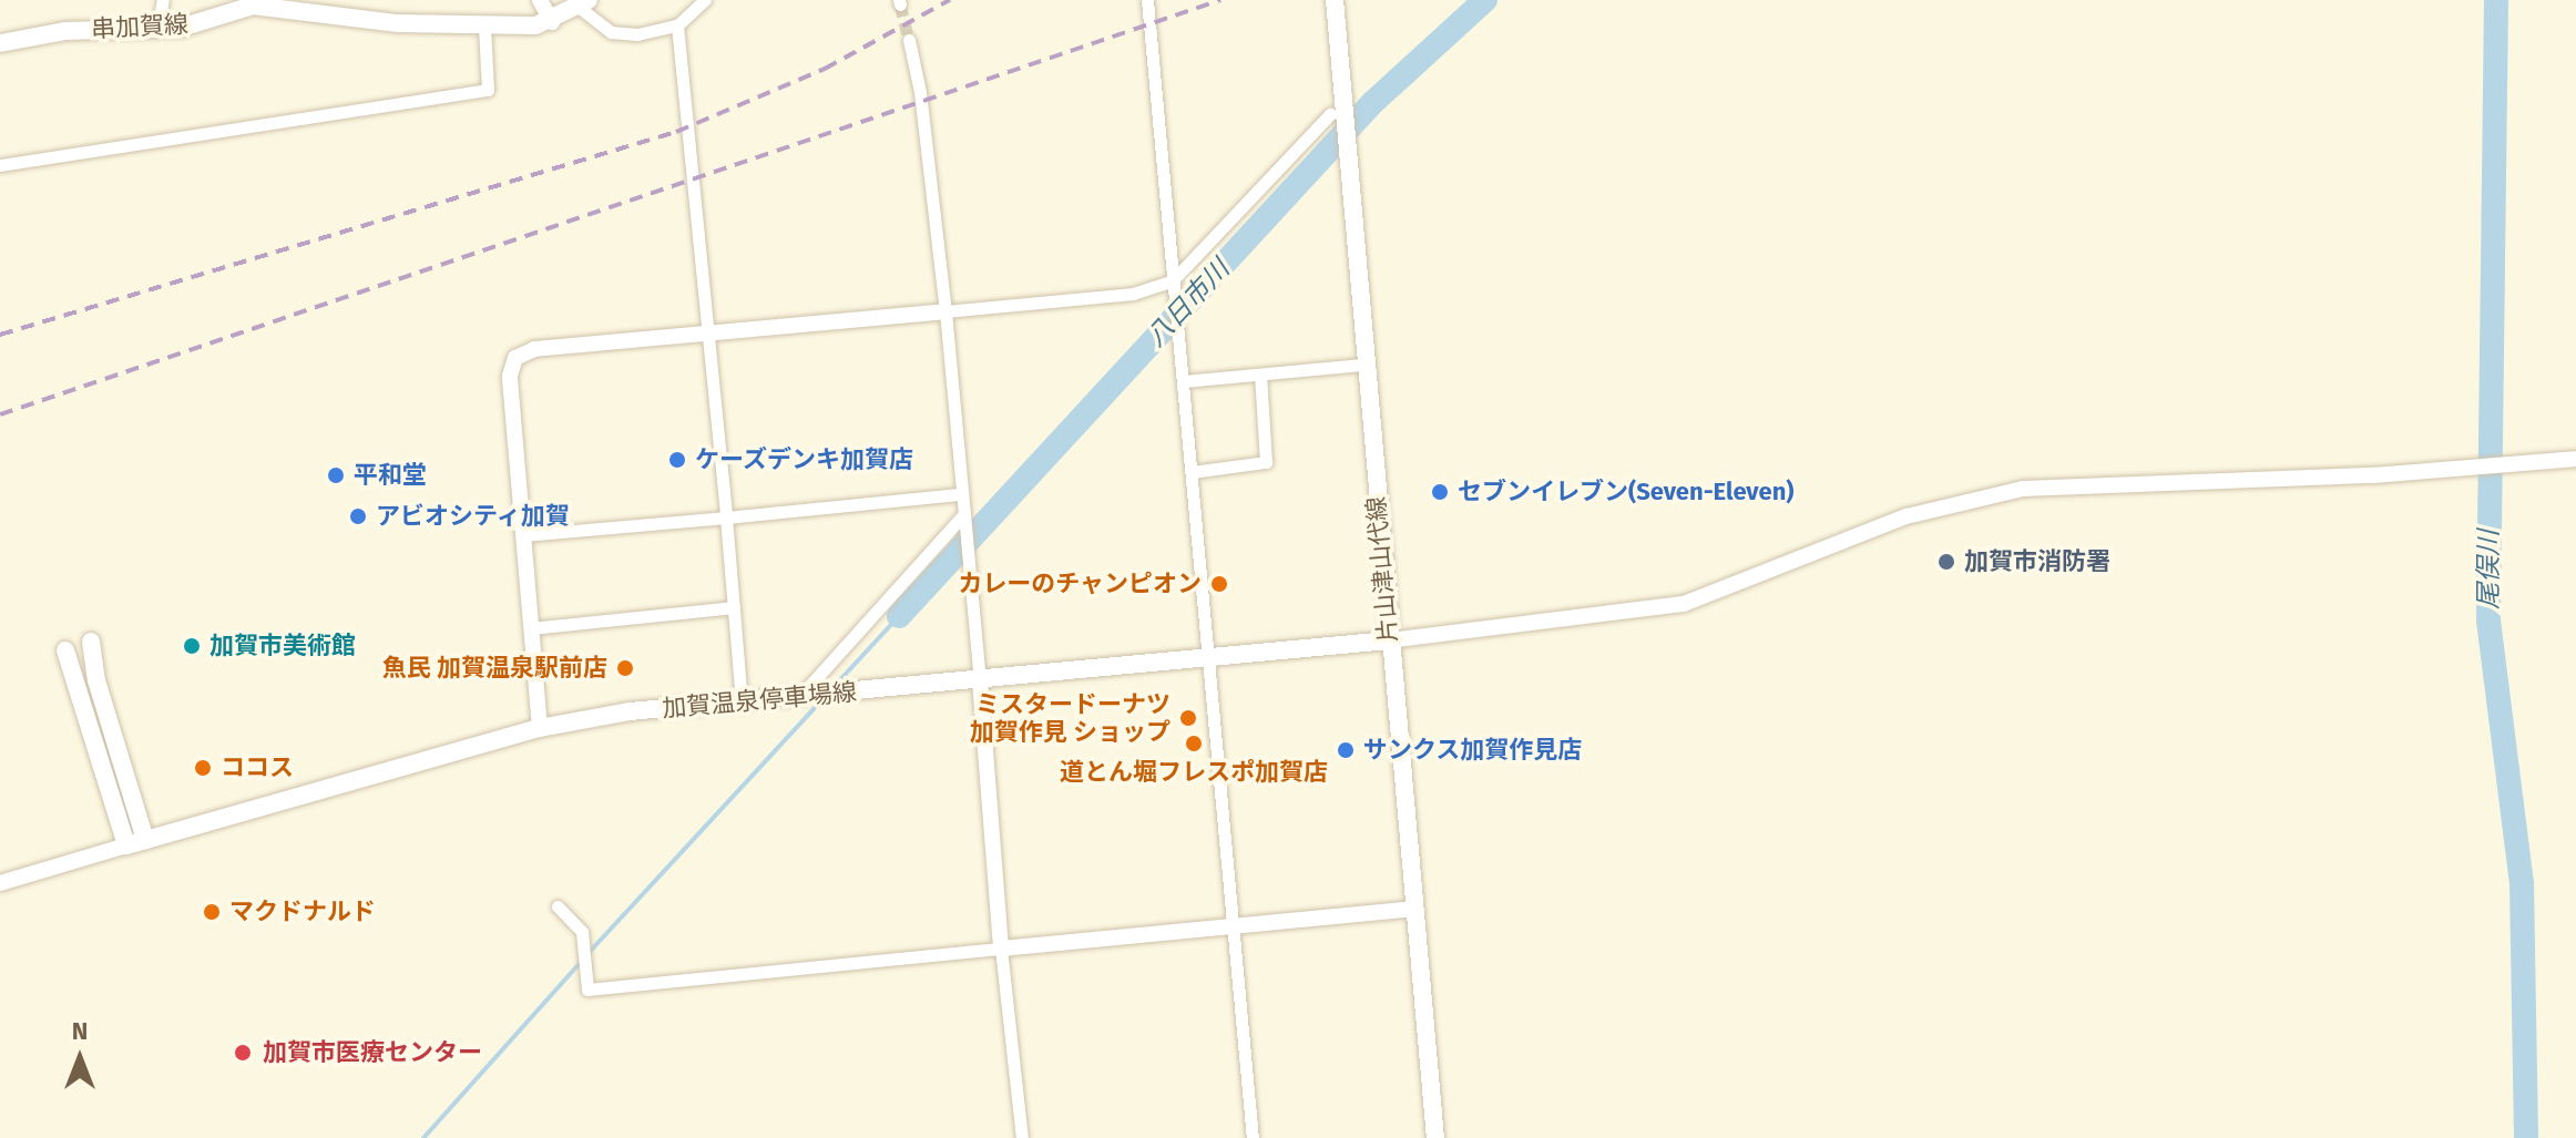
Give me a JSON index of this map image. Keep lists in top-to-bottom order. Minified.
{"streets":{"main road":["串加賀線","片山津山代線","加賀温泉停車場線"]},"crossings":[["片山津山代線","加賀温泉停車場線"]],"water":["八日市川","尾俣川"],"places":["ケーズデンキ加賀店","平和堂","セブンイレブン(Seven-Eleven)","アビオシティ加賀","加賀市消防署","カレーのチャンピオン","加賀市美術館","魚民 加賀温泉駅前店","ミスタードーナツ 加賀作見 ショップ","道とん堀フレスポ加賀店","サンクス加賀作見店","ココス","マクドナルド","加賀市医療センター"],"north":"top"}
